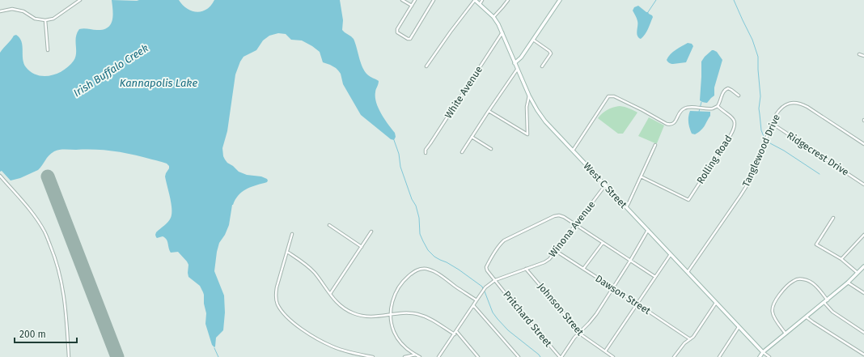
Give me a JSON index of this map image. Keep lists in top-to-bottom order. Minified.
{"streets":{"main road":["West C Street"],"street":["White Avenue","Tanglewood Drive","Ridgecrest Drive","Rolling Road","Winona Avenue","Dawson Street","Johnson Street","Pritchard Street"]},"crossings":[["White Avenue","West C Street"],["Tanglewood Drive","Ridgecrest Drive"],["Tanglewood Drive","West C Street"],["West C Street","Winona Avenue"],["Winona Avenue","Dawson Street"],["Winona Avenue","Johnson Street"],["Winona Avenue","Pritchard Street"]],"water":["Irish Buffalo Creek","Kannapolis Lake"],"scale_bar":"200 m"}
